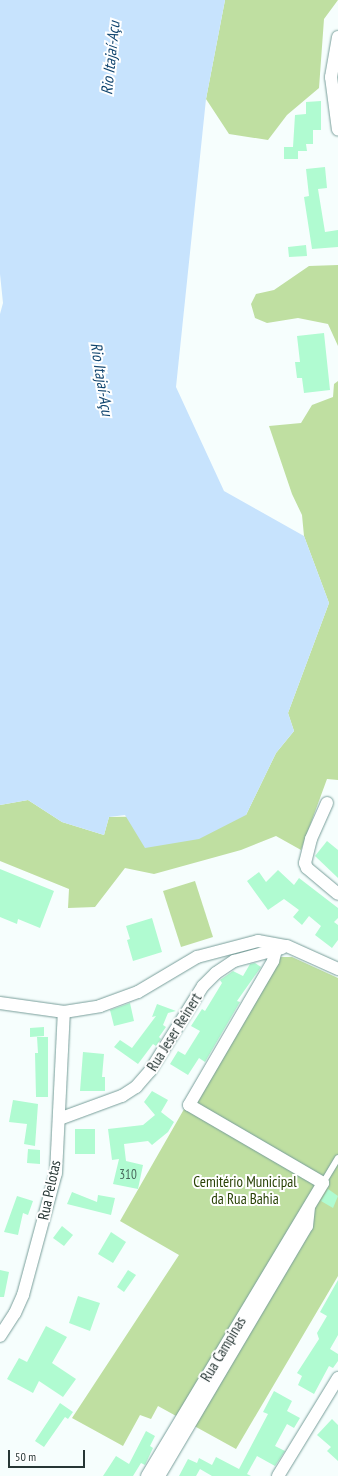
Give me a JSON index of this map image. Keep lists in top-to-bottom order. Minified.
{"streets":{"street":["Rua Jeser Reinert","Rua Pelotas","Rua Campinas"]},"crossings":[["Rua Jeser Reinert","Rua Pelotas"]],"water":["Rio Itajaí-Açu"],"parks":["Cemitério Municipal da Rua Bahia"],"house_numbers":["310"],"scale_bar":"50 m"}
